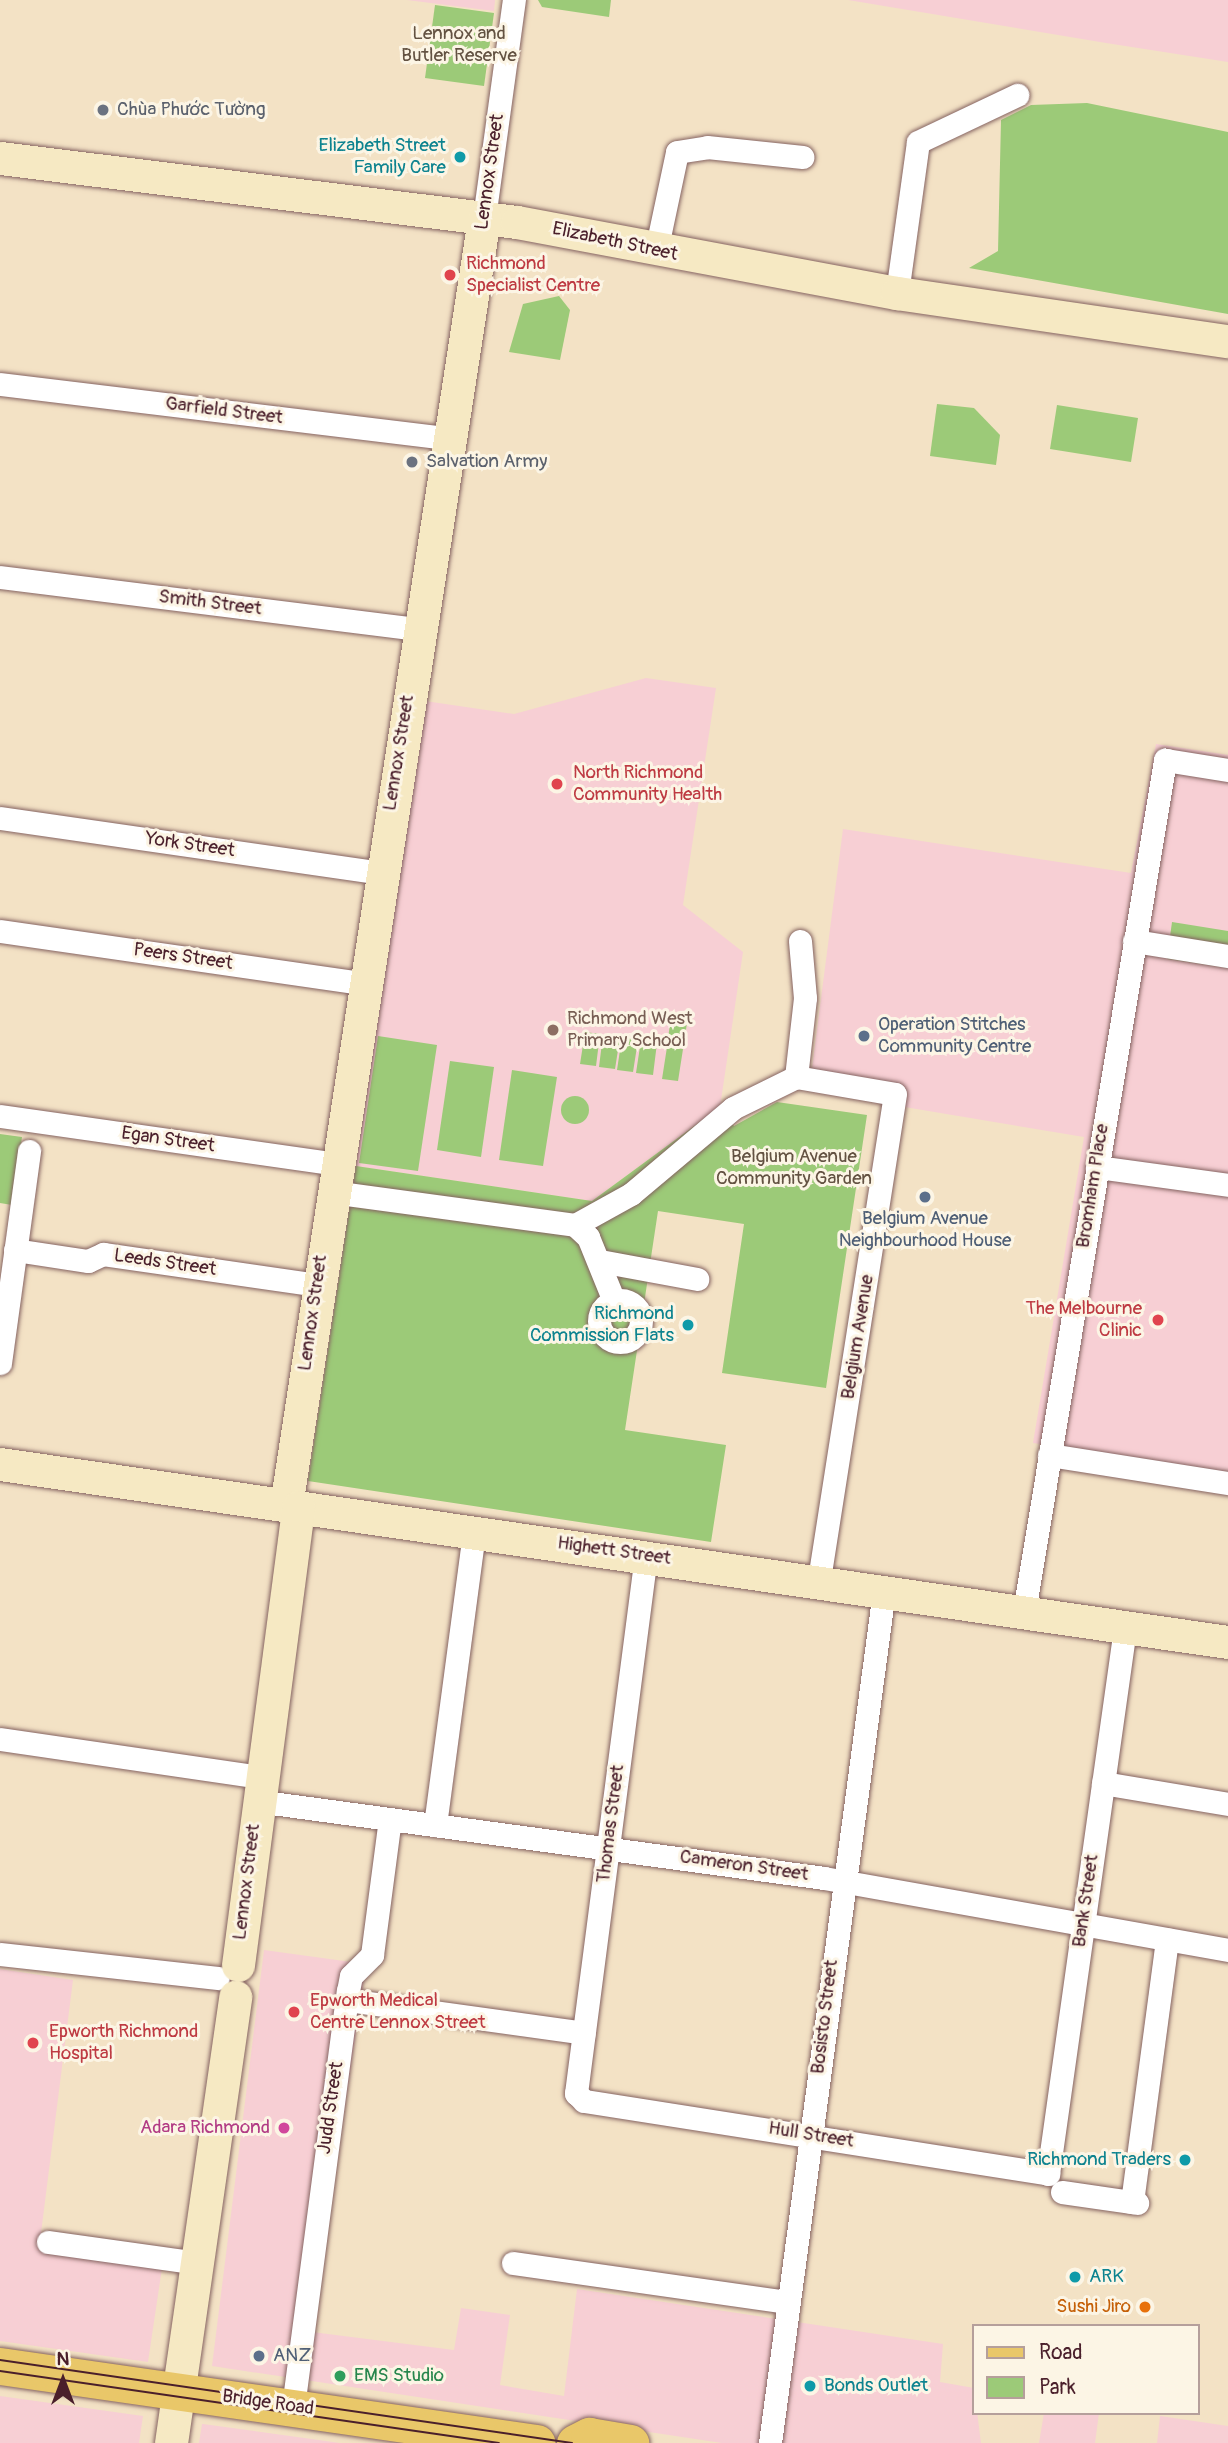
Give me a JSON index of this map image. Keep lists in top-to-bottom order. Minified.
{"streets":{"main road":["Bridge Road"],"street":["Lennox Street","Elizabeth Street","Garfield Street","Smith Street","York Street","Peers Street","Egan Street","Bromham Place","Leeds Street","Belgium Avenue","Highett Street","Thomas Street","Cameron Street","Bank Street","Bosisto Street","Judd Street","Hull Street"]},"crossings":[["Lennox Street","Elizabeth Street"],["Lennox Street","Garfield Street"],["Lennox Street","Smith Street"],["Lennox Street","York Street"],["Lennox Street","Peers Street"],["Lennox Street","Egan Street"],["Lennox Street","Leeds Street"],["Lennox Street","Highett Street"],["Lennox Street","Cameron Street"],["Lennox Street","Bridge Road"],["Bromham Place","Highett Street"],["Belgium Avenue","Highett Street"],["Highett Street","Thomas Street"],["Highett Street","Bank Street"],["Highett Street","Bosisto Street"],["Thomas Street","Cameron Street"],["Thomas Street","Hull Street"],["Cameron Street","Bank Street"],["Cameron Street","Bosisto Street"],["Cameron Street","Judd Street"],["Bank Street","Hull Street"],["Bosisto Street","Hull Street"],["Judd Street","Bridge Road"]],"parks":["Lennox and Butler Reserve","Belgium Avenue Community Garden"],"places":["Chùa Phước Tường","Elizabeth Street Family Care","Richmond Specialist Centre","Salvation Army","North Richmond Community Health","Richmond West Primary School","Operation Stitches Community Centre","Belgium Avenue Neighbourhood House","The Melbourne Clinic","Richmond Commission Flats","Epworth Medical Centre Lennox Street","Epworth Richmond Hospital","Adara Richmond","Richmond Traders","ARK","Sushi Jiro","ANZ","EMS Studio","Bonds Outlet"],"legend":["Road","Park"],"north":"top"}
